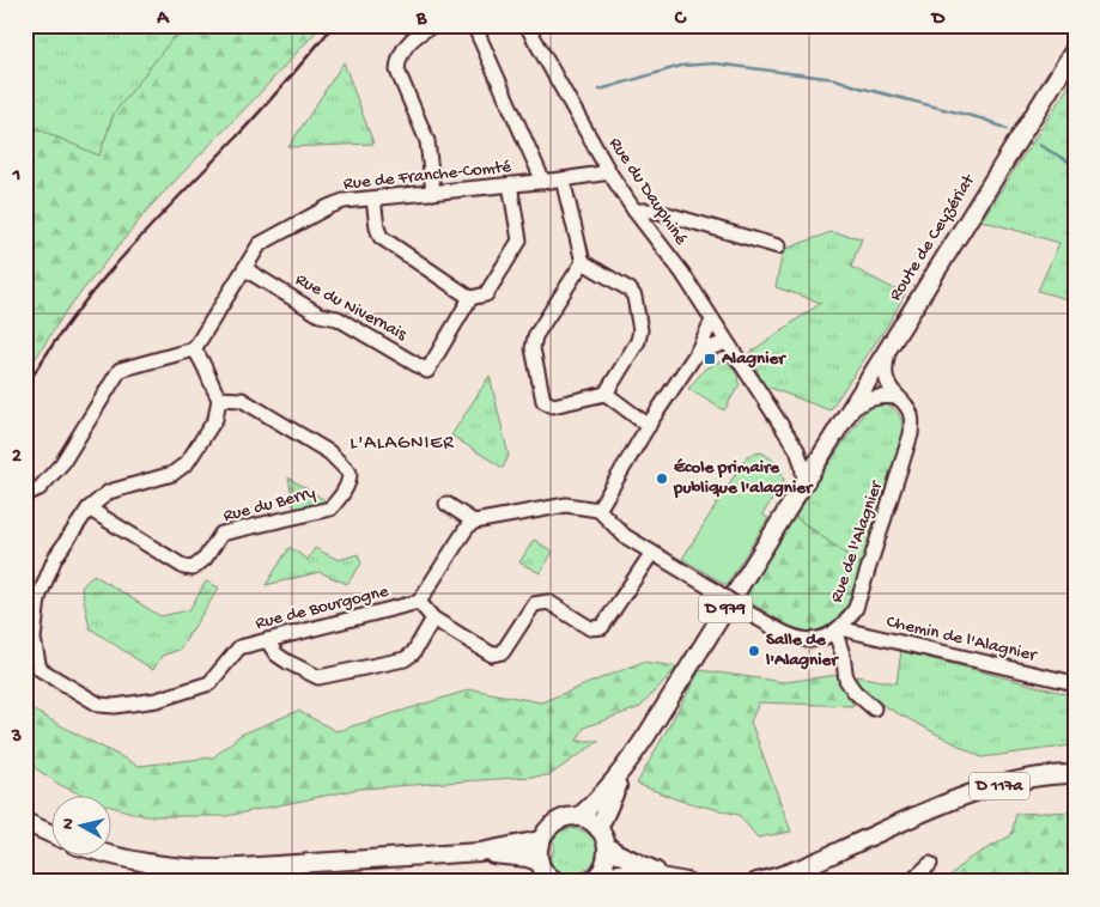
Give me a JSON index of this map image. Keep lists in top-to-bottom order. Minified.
{"streets":{"main road":["Route de Ceyzériat","D 979","D 117a"],"street":["Rue de Franche-Comté","Rue du Dauphiné","Rue du Nivernais","Rue du Berry","Rue de l'Alagnier","Rue de Bourgogne","Chemin de l'Alagnier"]},"crossings":[["Rue de Franche-Comté","Rue du Dauphiné"],["Rue de Franche-Comté","Rue du Nivernais"],["Route de Ceyzériat","Rue de l'Alagnier"],["Route de Ceyzériat","D 979"],["Rue de l'Alagnier","Chemin de l'Alagnier"]],"districts":["L'ALAGNIER"],"places":{"transit":["Alagnier"],"other":["École primaire publique l'alagnier","Salle de l'Alagnier"]},"north":"left","grid":{"columns":["A","B","C","D"],"rows":["1","2","3"]}}
